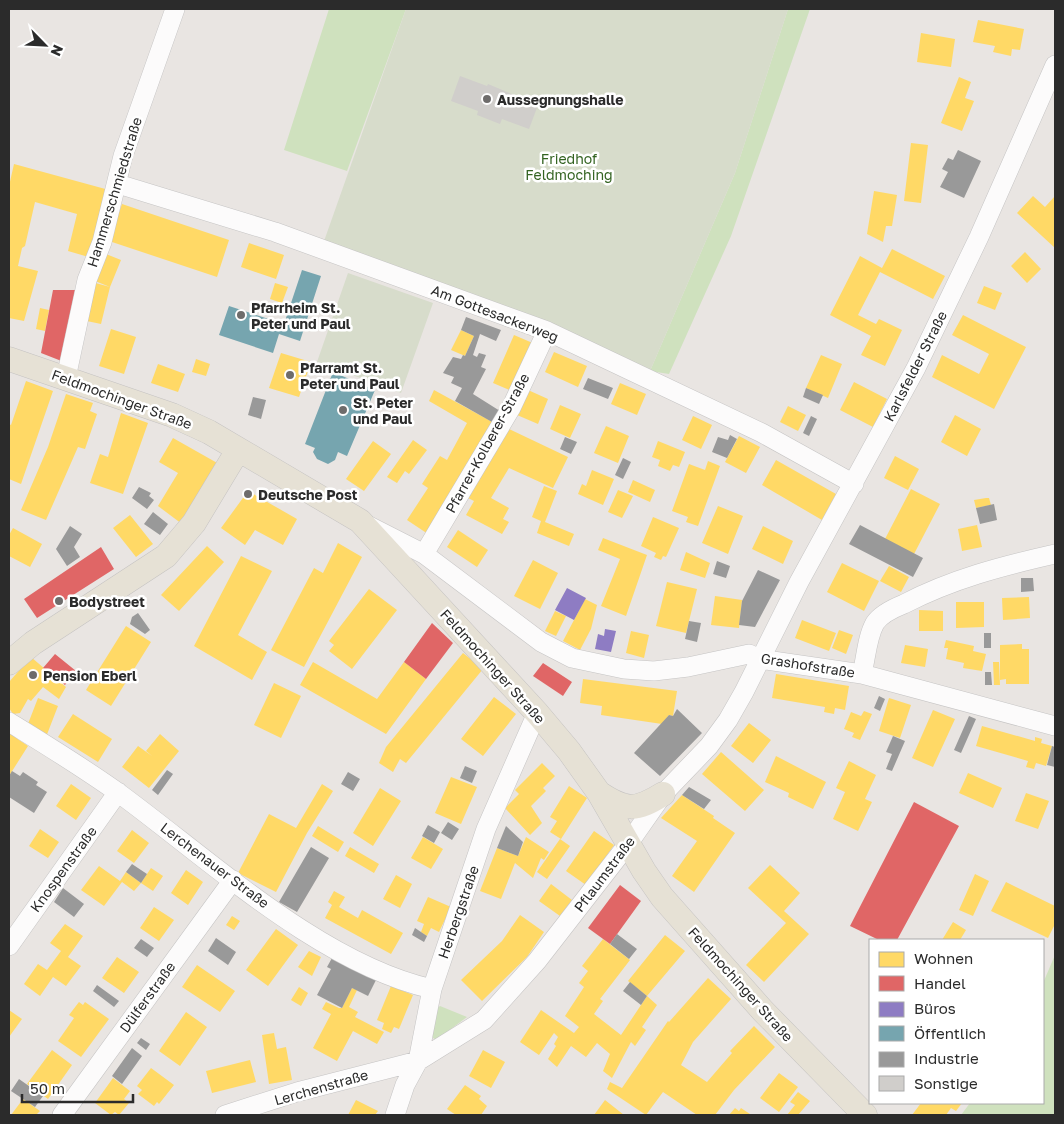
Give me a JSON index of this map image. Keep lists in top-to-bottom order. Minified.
{"streets":{"main road":["Feldmochinger Straße"],"street":["Hammerschmiedstraße","Am Gottesackerweg","Karlsfelder Straße","Pfarrer-Kolberer-Straße","Grashofstraße","Lerchenauer Straße","Knospenstraße","Pflaumstraße","Herbergstraße","Dülferstraße","Lerchenstraße"]},"crossings":[["Hammerschmiedstraße","Am Gottesackerweg"],["Hammerschmiedstraße","Feldmochinger Straße"],["Am Gottesackerweg","Karlsfelder Straße"],["Am Gottesackerweg","Pfarrer-Kolberer-Straße"],["Karlsfelder Straße","Grashofstraße"],["Karlsfelder Straße","Pflaumstraße"],["Feldmochinger Straße","Grashofstraße"],["Feldmochinger Straße","Pflaumstraße"],["Feldmochinger Straße","Herbergstraße"],["Pfarrer-Kolberer-Straße","Grashofstraße"],["Grashofstraße","Pflaumstraße"],["Lerchenauer Straße","Knospenstraße"],["Lerchenauer Straße","Herbergstraße"],["Lerchenauer Straße","Dülferstraße"],["Pflaumstraße","Herbergstraße"],["Pflaumstraße","Lerchenstraße"],["Herbergstraße","Lerchenstraße"]],"parks":["Friedhof Feldmoching"],"places":["Aussegnungshalle","Pfarrheim St. Peter und Paul","Pfarramt St. Peter und Paul","St. Peter und Paul","Deutsche Post","Bodystreet","Pension Eberl"],"legend":["Wohnen","Handel","Büros","Öffentlich","Industrie","Sonstige"],"scale_bar":"50 m","north":"bottom right"}
